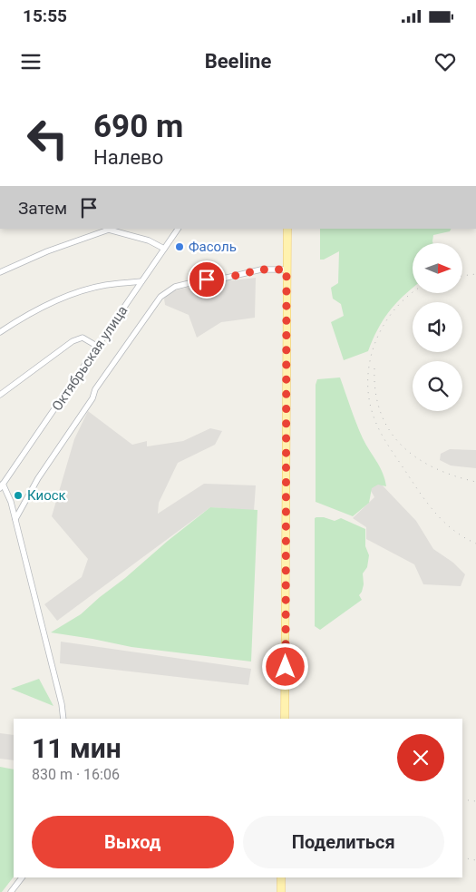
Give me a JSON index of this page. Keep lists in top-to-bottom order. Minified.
{"streets":{"street":["Октябрьская улица"]},"places":["Фасоль","Киоск"],"north":"right","page":{"status":"15:55","header":"Beeline","turn":["690 m","Налево"],"then":"Затем","heading":["11 мин","830 m · 16:06"],"buttons":["Выход","Поделиться"]}}
